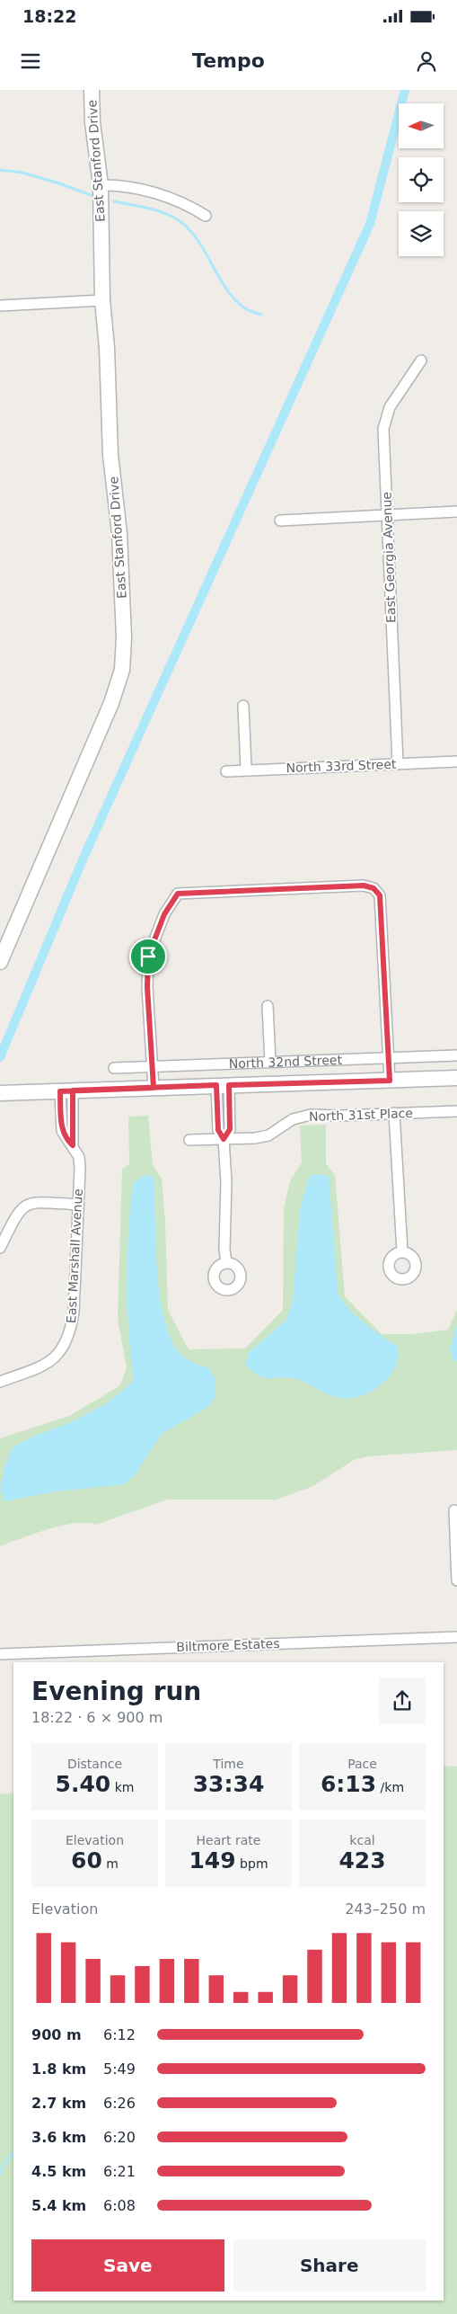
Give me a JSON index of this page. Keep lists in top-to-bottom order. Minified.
{"streets":{"street":["East Stanford Drive","East Georgia Avenue","North 33rd Street","North 32nd Street","North 31st Place","East Marshall Avenue","Biltmore Estates"]},"crossings":[["East Georgia Avenue","North 33rd Street"],["North 32nd Street","East Marshall Avenue"]],"north":"left","page":{"status":"18:22","header":"Tempo","heading":["Evening run","18:22 · 6 × 900 m"],"stats":[["Distance","5.40 km"],["Time","33:34"],["Pace","6:13 /km"],["Elevation","60 m"],["Heart rate","149 bpm"],["kcal","423"]],"chart":["Elevation","243–250 m"],"list":[{"name":"900 m","note":"6:12"},{"name":"1.8 km","note":"5:49"},{"name":"2.7 km","note":"6:26"},{"name":"3.6 km","note":"6:20"},{"name":"4.5 km","note":"6:21"},{"name":"5.4 km","note":"6:08"}],"buttons":["Save","Share"]}}
